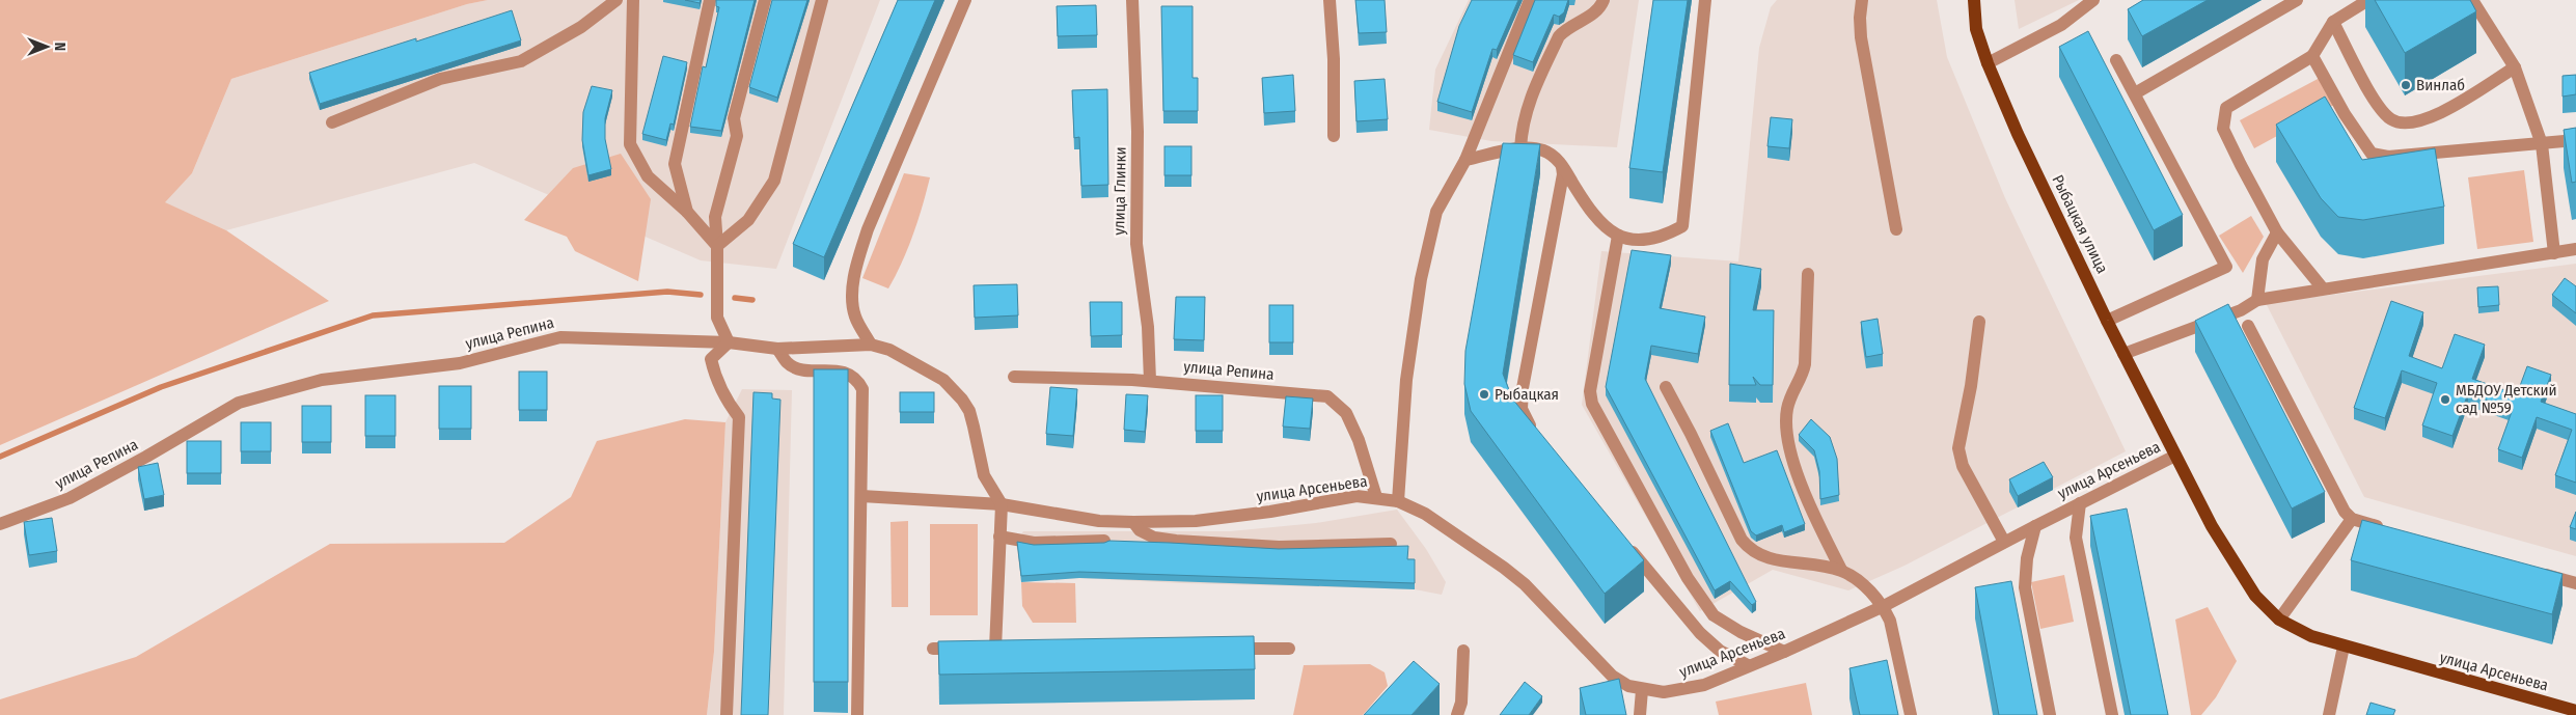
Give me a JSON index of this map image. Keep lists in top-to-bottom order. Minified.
{"streets":{"main road":["Рыбацкая улица","улица Арсеньева"],"street":["улица Глинки","улица Репина"]},"crossings":[["улица Глинки","улица Репина"],["Рыбацкая улица","улица Арсеньева"],["улица Репина","улица Арсеньева"]],"places":["Винлаб","Рыбацкая","МБДОУ Детский сад №59"],"north":"right"}
